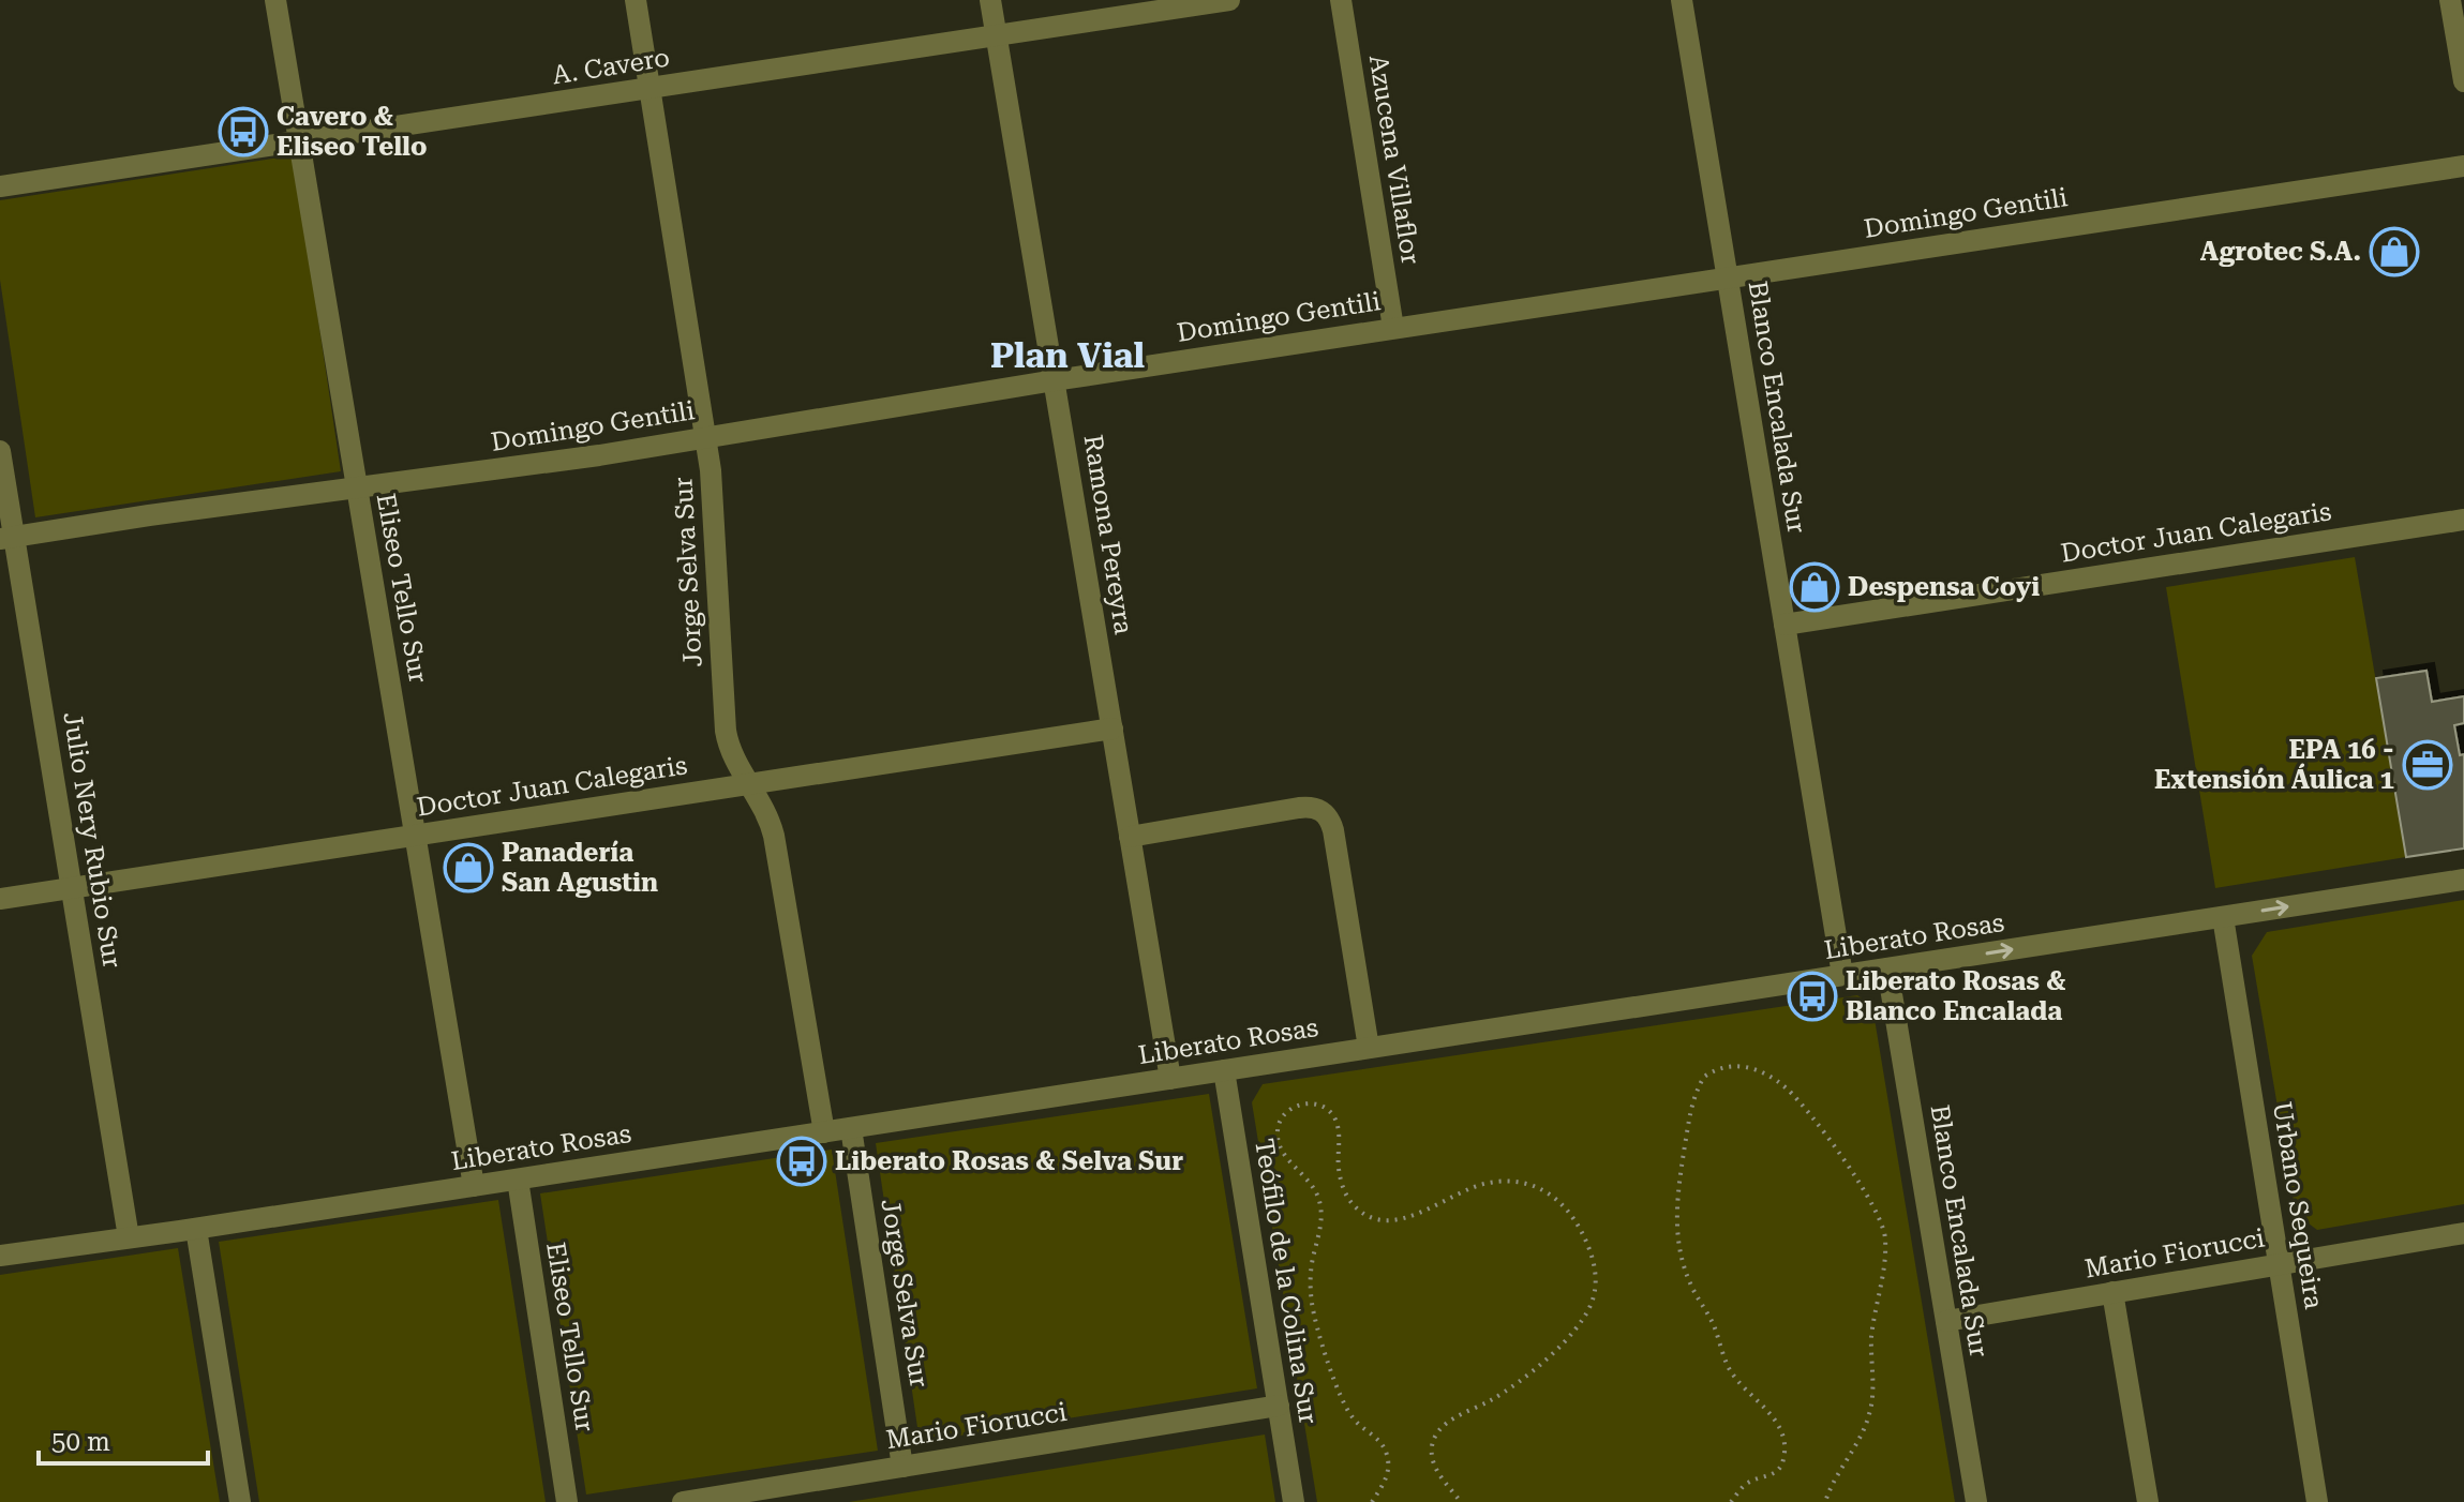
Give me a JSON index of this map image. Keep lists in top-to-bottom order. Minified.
{"streets":{"street":["A. Cavero","Azucena Villaflor","Domingo Gentili","Blanco Encalada Sur","Doctor Juan Calegaris","Ramona Pereyra","Jorge Selva Sur","Eliseo Tello Sur","Julio Nery Rubio Sur","Liberato Rosas","Urbano Sequeira","Mario Fiorucci","Teófilo de la Colina Sur"]},"crossings":[["A. Cavero","Ramona Pereyra"],["A. Cavero","Jorge Selva Sur"],["A. Cavero","Eliseo Tello Sur"],["Azucena Villaflor","Domingo Gentili"],["Domingo Gentili","Blanco Encalada Sur"],["Domingo Gentili","Ramona Pereyra"],["Domingo Gentili","Jorge Selva Sur"],["Domingo Gentili","Eliseo Tello Sur"],["Domingo Gentili","Julio Nery Rubio Sur"],["Blanco Encalada Sur","Doctor Juan Calegaris"],["Blanco Encalada Sur","Liberato Rosas"],["Blanco Encalada Sur","Mario Fiorucci"],["Doctor Juan Calegaris","Ramona Pereyra"],["Doctor Juan Calegaris","Jorge Selva Sur"],["Doctor Juan Calegaris","Eliseo Tello Sur"],["Doctor Juan Calegaris","Julio Nery Rubio Sur"],["Ramona Pereyra","Liberato Rosas"],["Jorge Selva Sur","Liberato Rosas"],["Jorge Selva Sur","Mario Fiorucci"],["Eliseo Tello Sur","Liberato Rosas"],["Julio Nery Rubio Sur","Liberato Rosas"],["Liberato Rosas","Urbano Sequeira"],["Liberato Rosas","Teófilo de la Colina Sur"],["Urbano Sequeira","Mario Fiorucci"],["Mario Fiorucci","Teófilo de la Colina Sur"]],"districts":["Plan Vial"],"places":{"bus stop":["Cavero & Eliseo Tello","Liberato Rosas & Blanco Encalada","Liberato Rosas & Selva Sur"],"shop":["Agrotec S.A.","Despensa Coyi","Panadería San Agustin"],"office":["EPA 16 - Extensión Áulica 1"]},"scale_bar":"50 m"}
